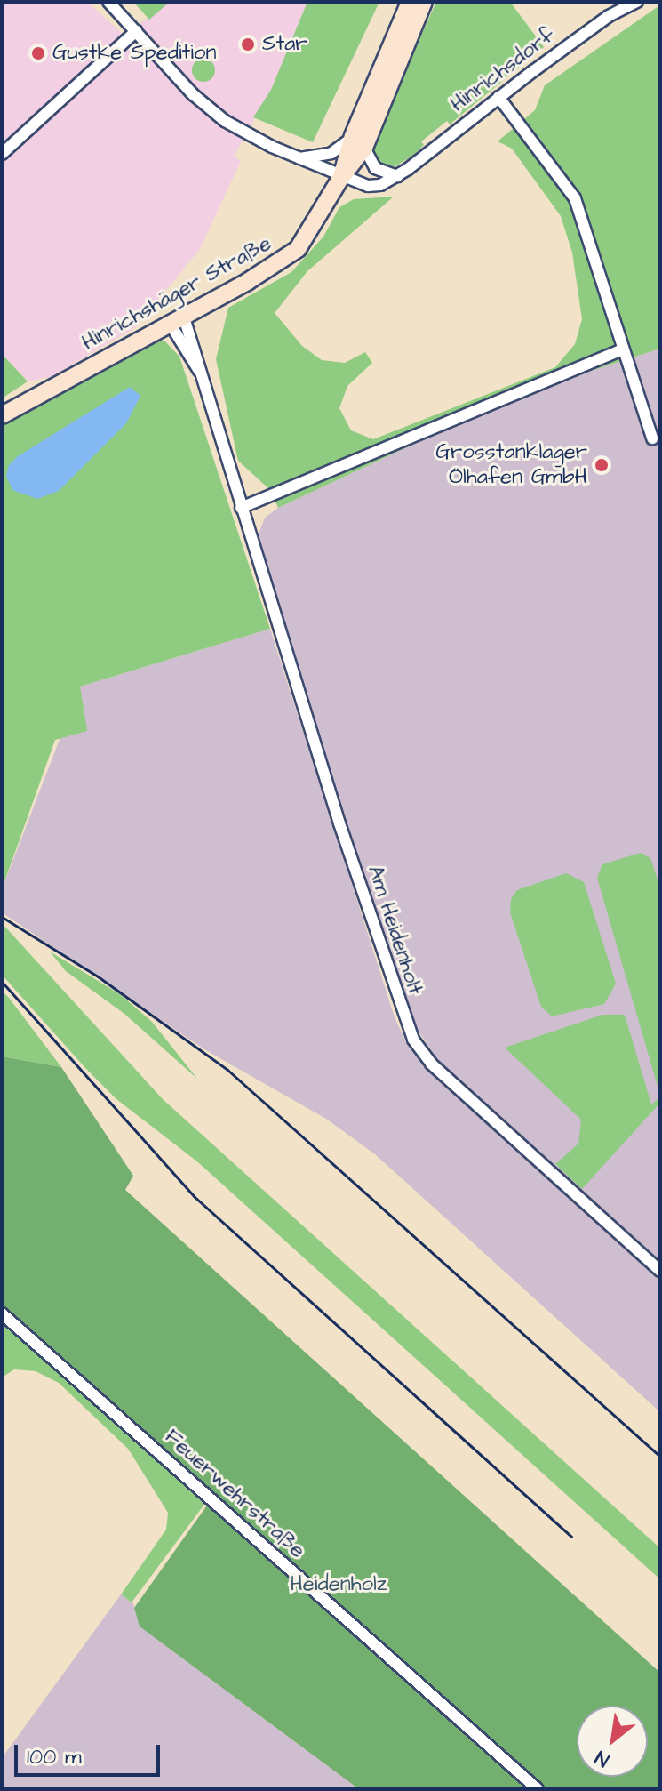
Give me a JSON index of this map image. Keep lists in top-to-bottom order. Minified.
{"streets":{"main road":["Hinrichshäger Straße"],"street":["Hinrichsdorf","Am Heidenholt","Feuerwehrstraße"]},"crossings":[["Hinrichsdorf","Hinrichshäger Straße"],["Hinrichshäger Straße","Am Heidenholt"]],"parks":["Heidenholz"],"places":["Star","Gustke Spedition","Grosstanklager Ölhafen GmbH"],"scale_bar":"100 m","north":"bottom left"}
